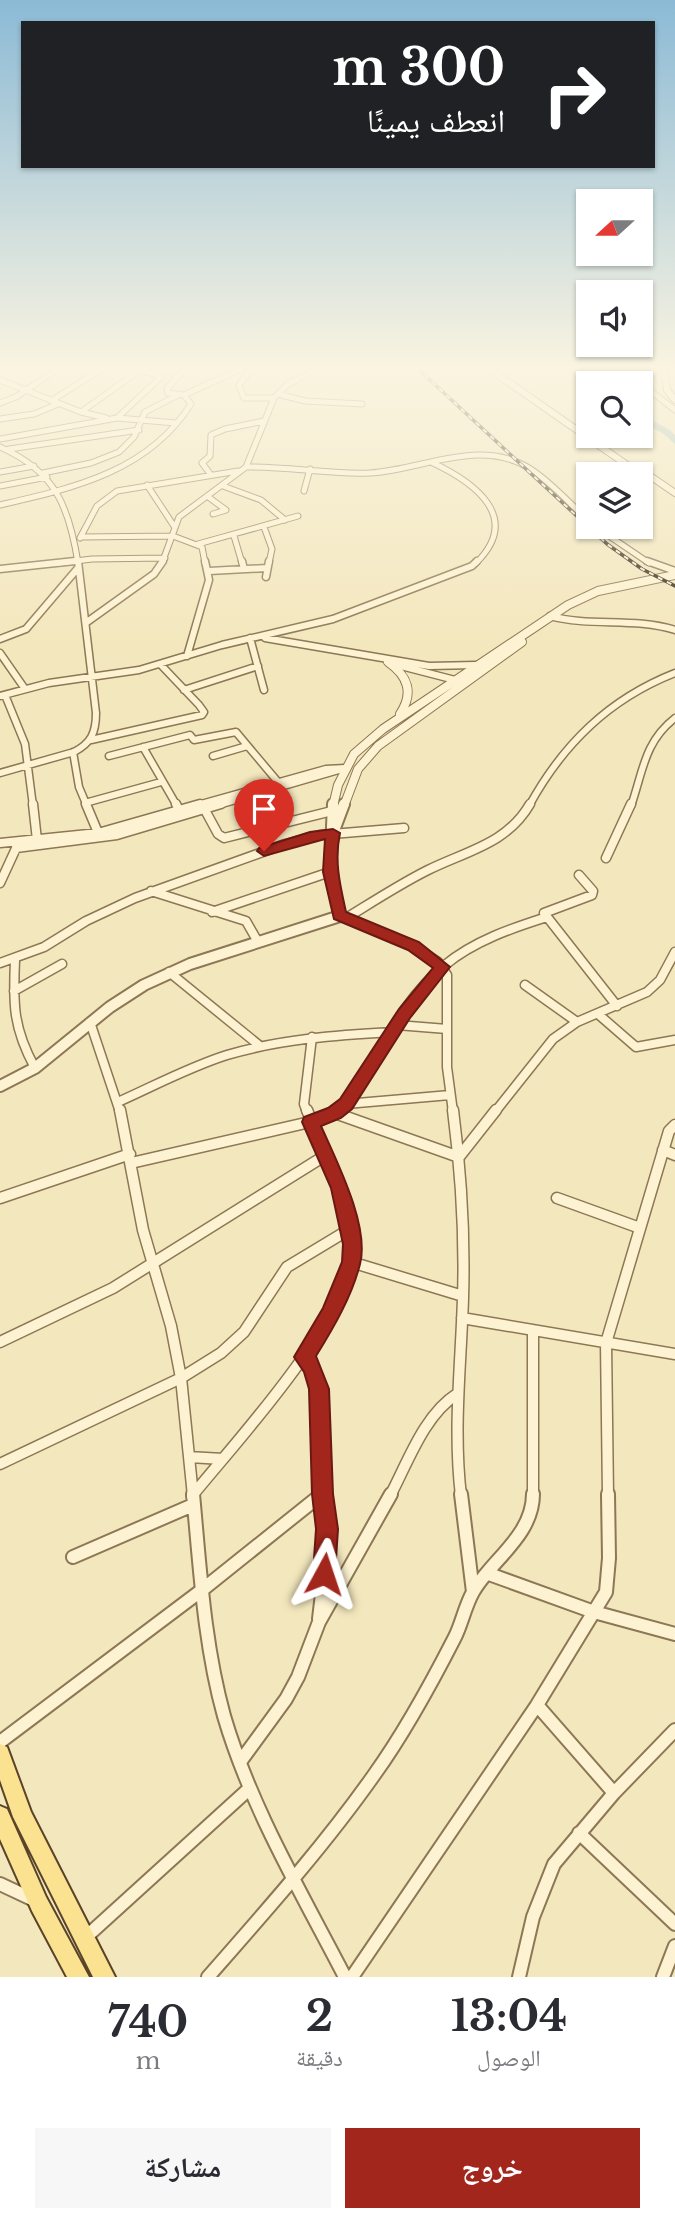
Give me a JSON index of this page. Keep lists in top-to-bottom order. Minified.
{"north":"left","page":{"turn":["300 m","انعطف يمينًا"],"eta":["13:04","الوصول","2","دقيقة","740","m"],"buttons":["خروج","مشاركة"]}}
